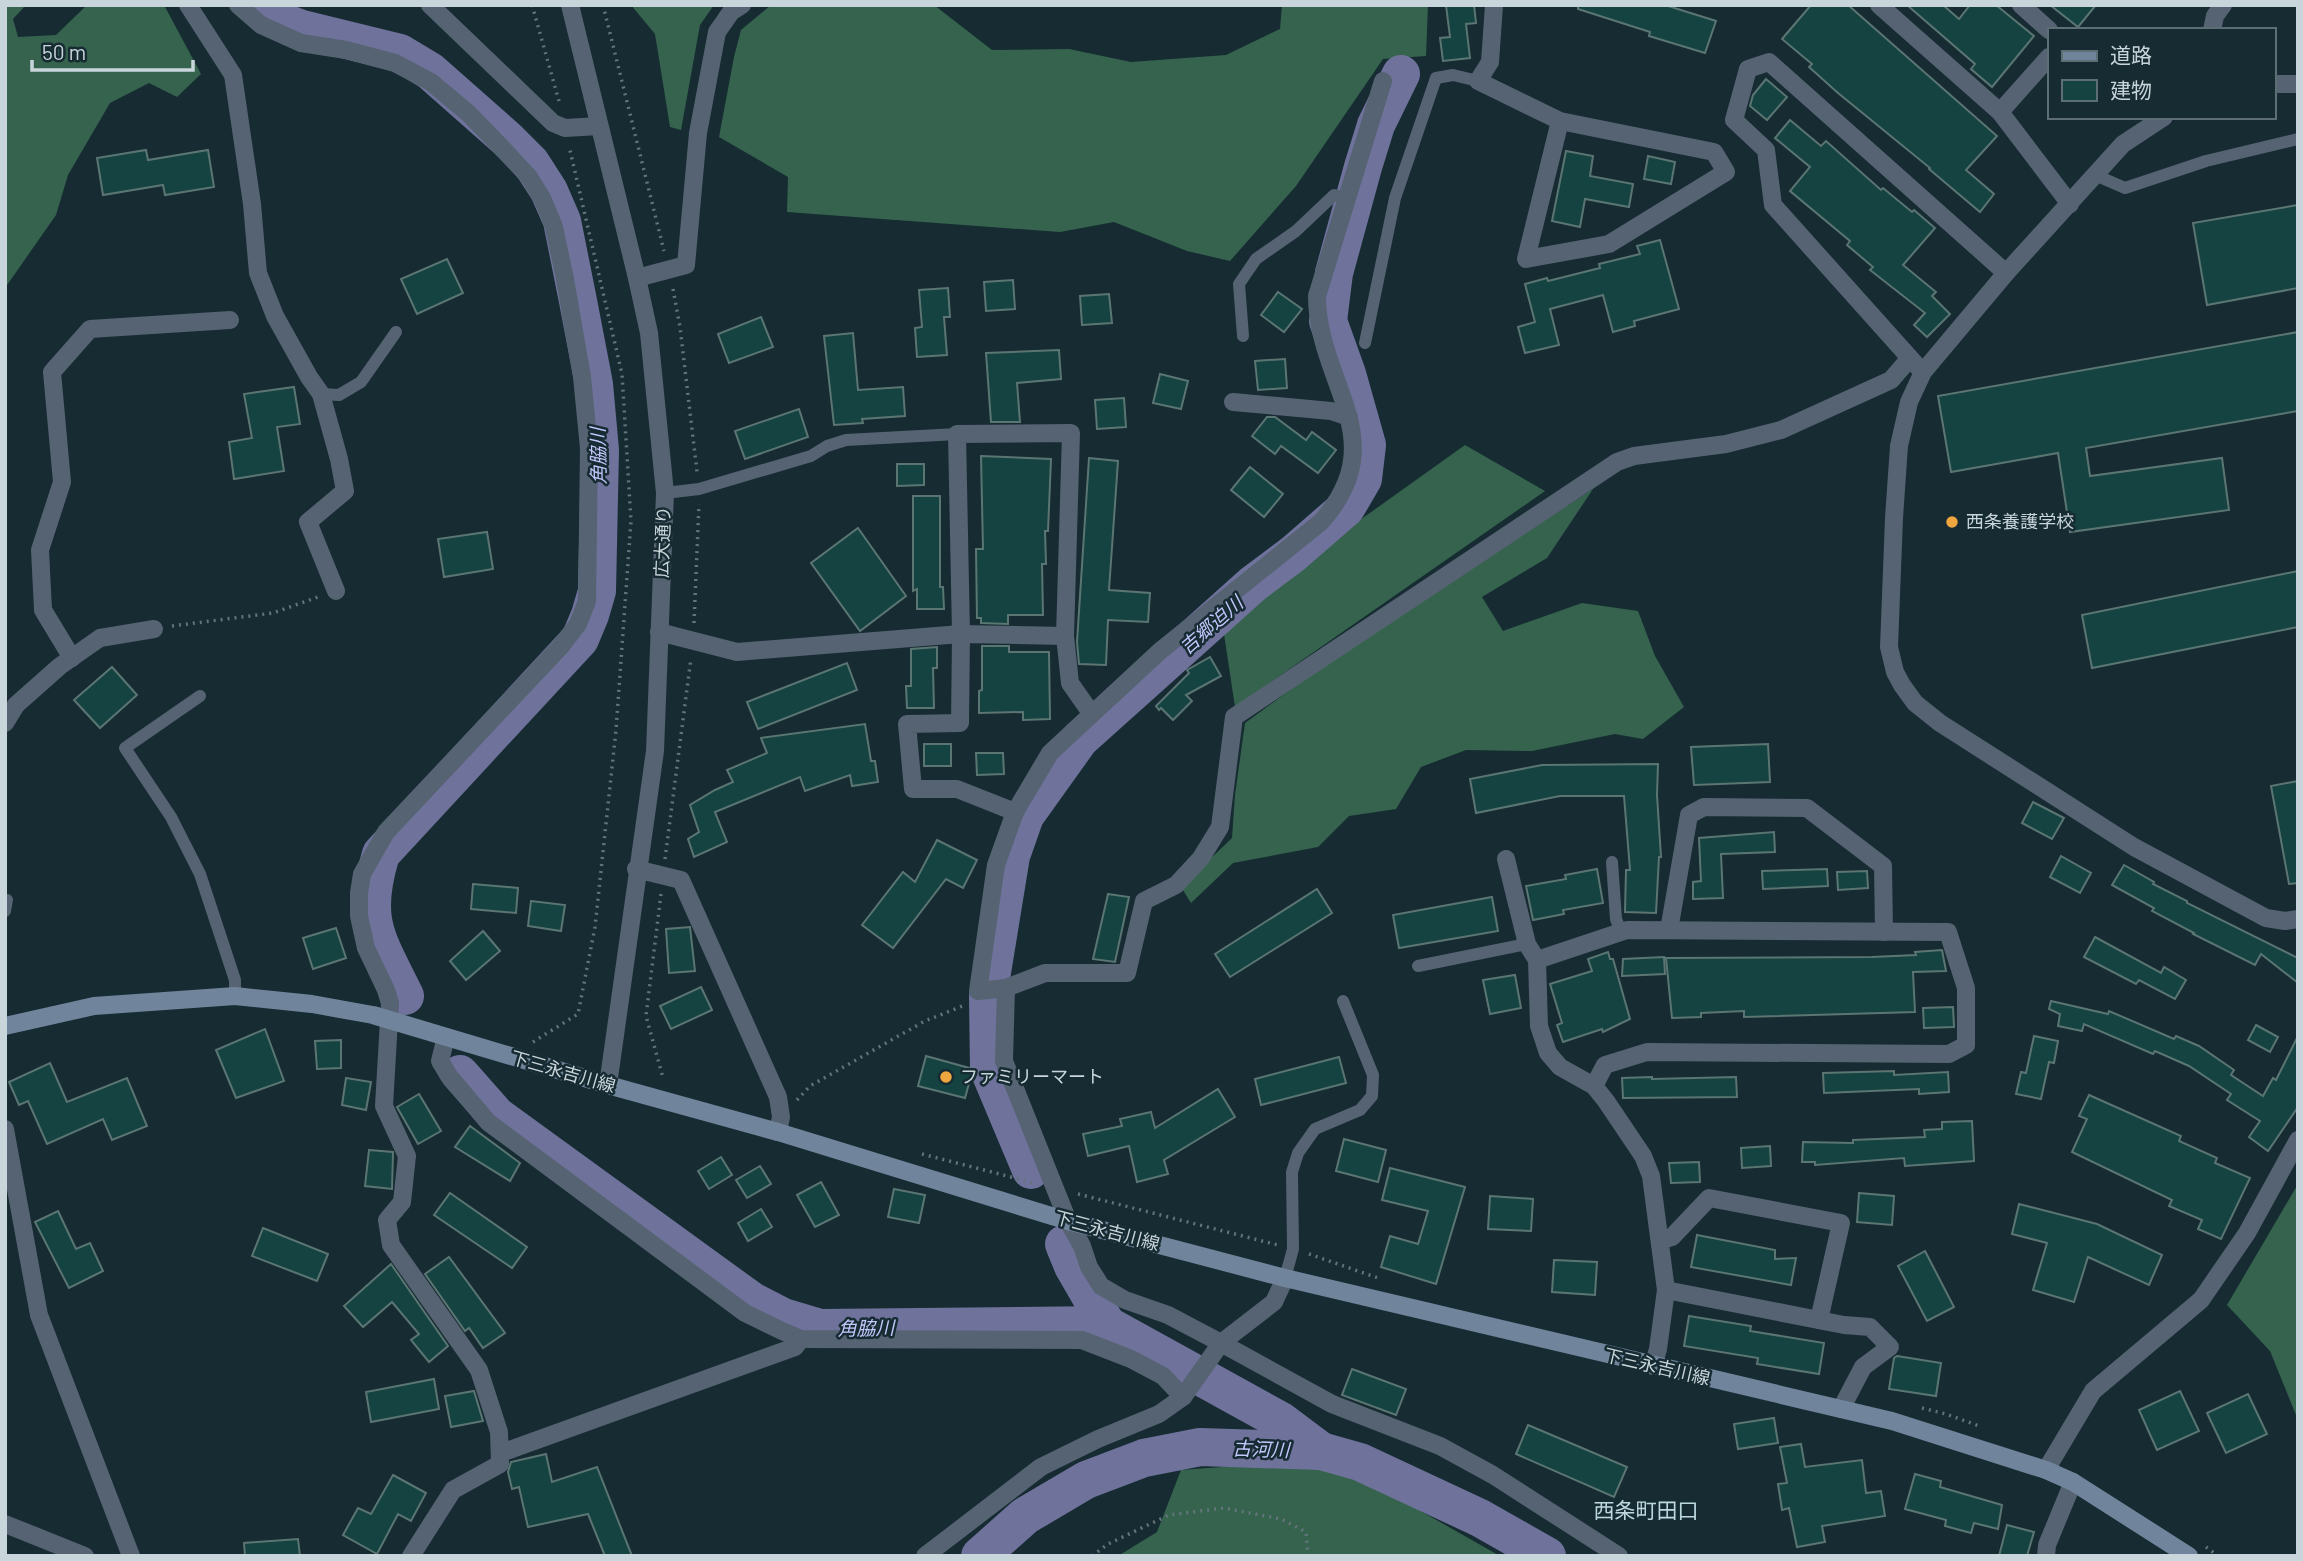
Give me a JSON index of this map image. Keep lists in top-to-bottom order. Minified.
{"streets":{"main road":["下三永吉川線"],"street":["広大通り"]},"crossings":[["広大通り","下三永吉川線"]],"districts":["西条町田口"],"water":["角脇川","吉郷迫川","古河川"],"places":["西条養護学校","ファミリーマート"],"legend":["道路","建物"],"scale_bar":"50 m"}
